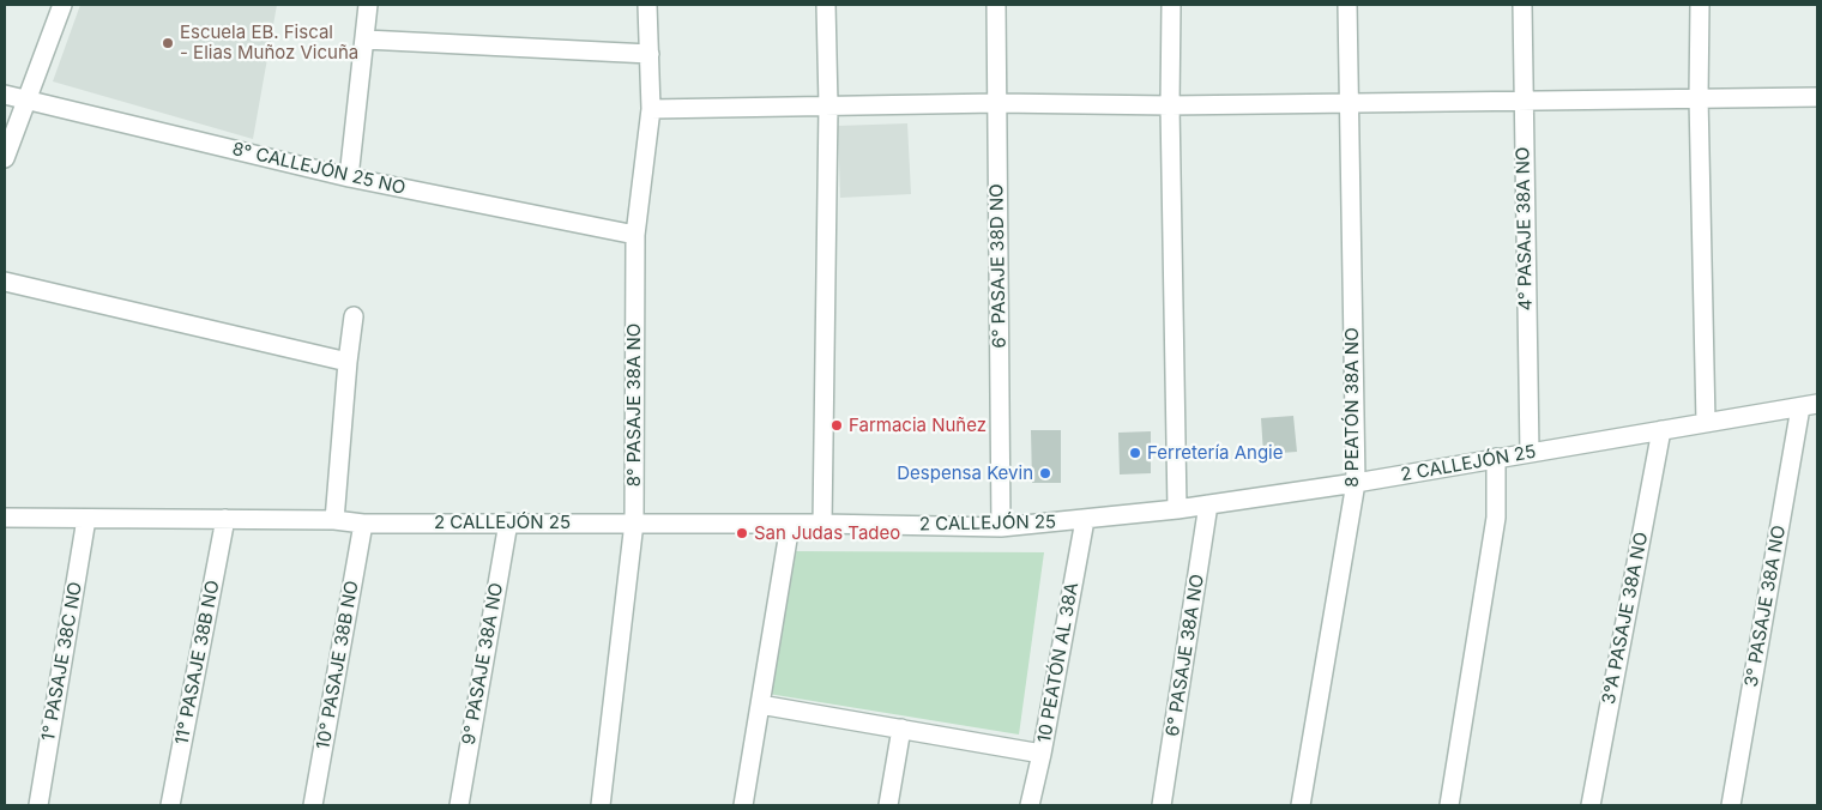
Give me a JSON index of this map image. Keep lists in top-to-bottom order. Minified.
{"streets":{"street":["8° CALLEJÓN 25 NO","4° PASAJE 38A NO","6° PASAJE 38D NO","8° PASAJE 38A NO","8 PEATÓN 38A NO","2 CALLEJÓN 25","3° PASAJE 38A NO","3°A PASAJE 38A NO","6° PASAJE 38A NO","1° PASAJE 38C NO","11° PASAJE 38B NO","10 PEATÓN AL 38A","9° PASAJE 38A NO","10° PASAJE 38B NO"]},"crossings":[["8° CALLEJÓN 25 NO","8° PASAJE 38A NO"],["4° PASAJE 38A NO","2 CALLEJÓN 25"],["6° PASAJE 38D NO","2 CALLEJÓN 25"],["8° PASAJE 38A NO","2 CALLEJÓN 25"],["8 PEATÓN 38A NO","2 CALLEJÓN 25"],["2 CALLEJÓN 25","3° PASAJE 38A NO"],["2 CALLEJÓN 25","3°A PASAJE 38A NO"],["2 CALLEJÓN 25","6° PASAJE 38A NO"],["2 CALLEJÓN 25","1° PASAJE 38C NO"],["2 CALLEJÓN 25","11° PASAJE 38B NO"],["2 CALLEJÓN 25","10 PEATÓN AL 38A"],["2 CALLEJÓN 25","9° PASAJE 38A NO"],["2 CALLEJÓN 25","10° PASAJE 38B NO"]],"places":["Escuela EB. Fiscal - Elias Muñoz Vicuña","Farmacia Nuñez","Ferretería Angie","Despensa Kevin","San Judas Tadeo"]}
